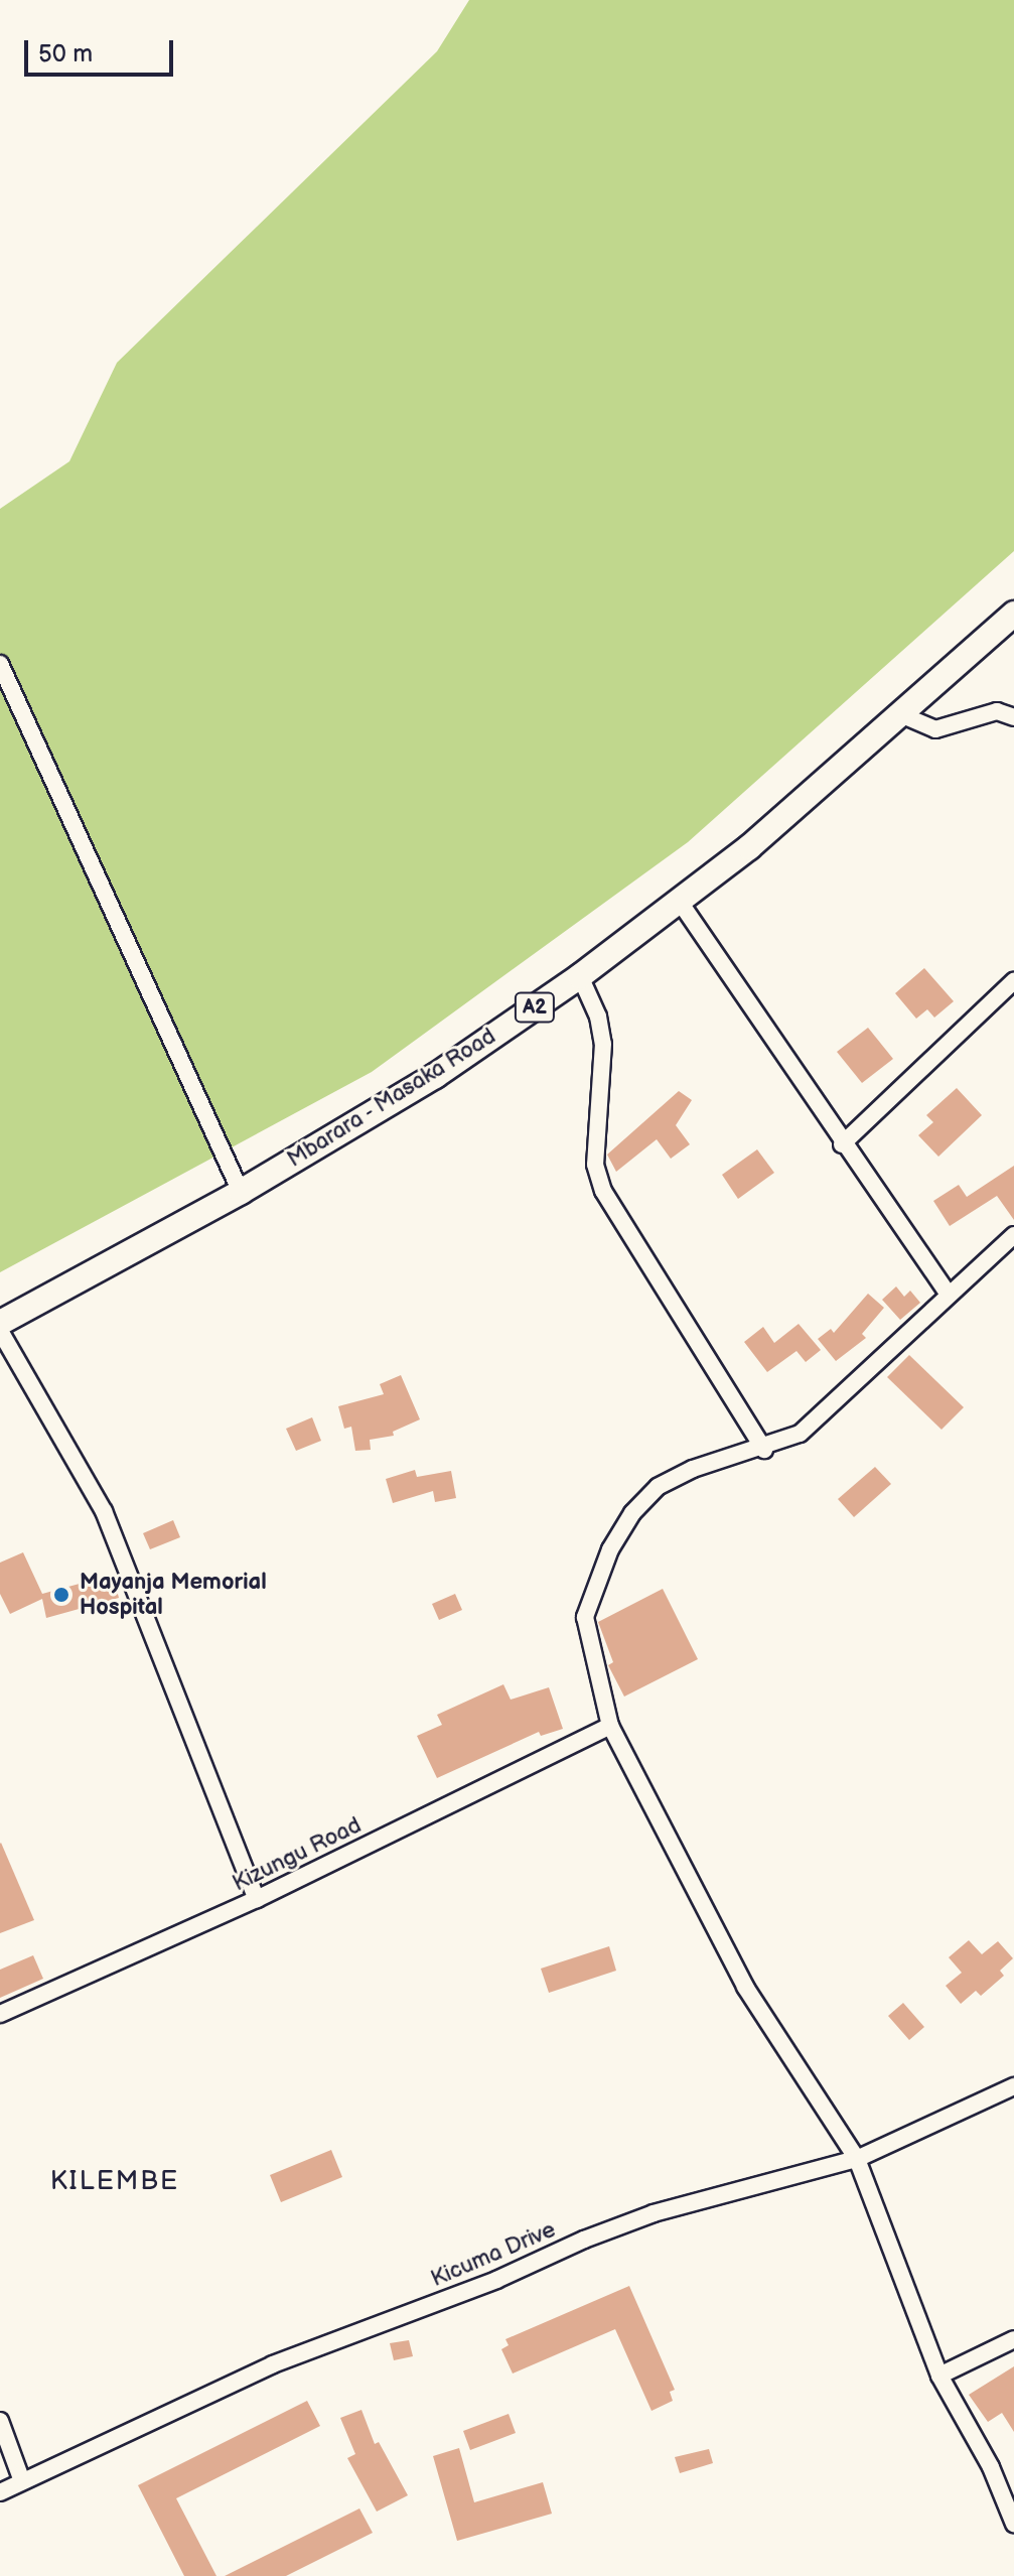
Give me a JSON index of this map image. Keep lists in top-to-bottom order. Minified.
{"streets":{"main road":["A2","Mbarara - Masaka Road"],"street":["Kizungu Road","Kicuma Drive"]},"districts":["KILEMBE"],"places":["Mayanja Memorial Hospital"],"scale_bar":"50 m"}
